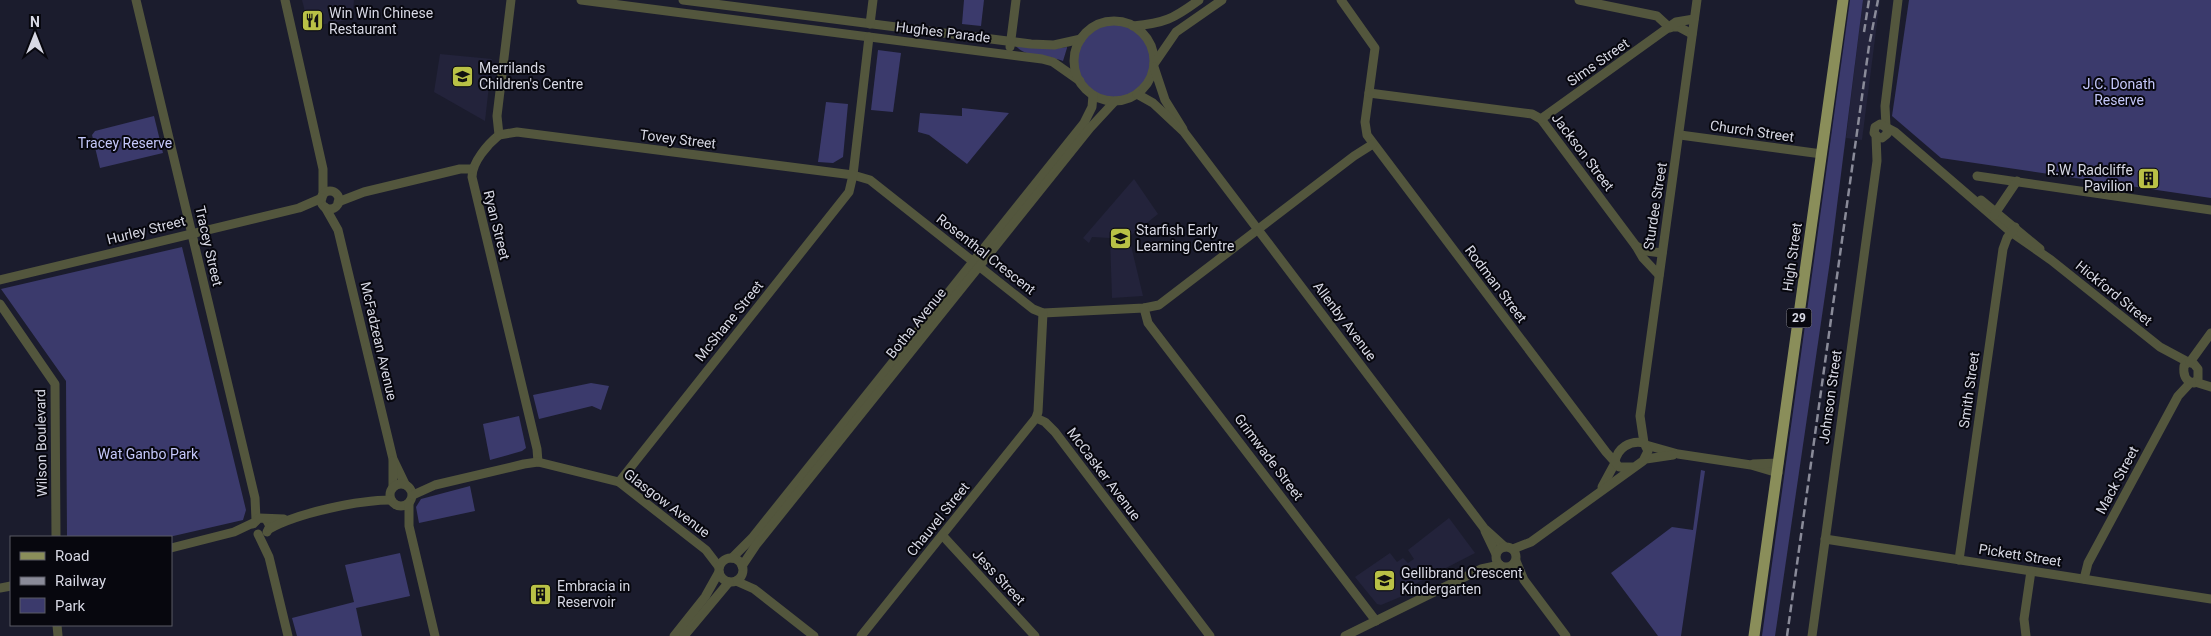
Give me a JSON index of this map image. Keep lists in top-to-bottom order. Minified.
{"streets":{"main road":["High Street","29"],"street":["Hughes Parade","Sims Street","Church Street","Tovey Street","Jackson Street","Sturdee Street","Ryan Street","Hurley Street","Tracey Street","Rosenthal Crescent","Rodman Street","Hickford Street","McShane Street","Allenby Avenue","Botha Avenue","McFadzean Avenue","Smith Street","Johnson Street","Wilson Boulevard","Grimwade Street","McCasker Avenue","Mack Street","Glasgow Avenue","Chauvel Street","Pickett Street","Jess Street"]},"crossings":[["Hughes Parade","Allenby Avenue"],["Hughes Parade","Botha Avenue"],["Sims Street","Jackson Street"],["Sims Street","Sturdee Street"],["Church Street","Sturdee Street"],["Church Street","High Street"],["Tovey Street","Rosenthal Crescent"],["Tovey Street","McShane Street"],["Jackson Street","Sturdee Street"],["Sturdee Street","Rodman Street"],["Ryan Street","Glasgow Avenue"],["Hurley Street","Tracey Street"],["Hurley Street","McFadzean Avenue"],["Rosenthal Crescent","McShane Street"],["Rosenthal Crescent","Botha Avenue"],["Hickford Street","Smith Street"],["Hickford Street","Johnson Street"],["Hickford Street","Mack Street"],["McShane Street","Glasgow Avenue"],["Allenby Avenue","Botha Avenue"],["Botha Avenue","Glasgow Avenue"],["McFadzean Avenue","Glasgow Avenue"],["Smith Street","Pickett Street"],["Johnson Street","Pickett Street"],["McCasker Avenue","Chauvel Street"],["Mack Street","Pickett Street"],["Chauvel Street","Jess Street"]],"parks":["J.C. Donath Reserve","Tracey Reserve","Wat Ganbo Park"],"places":{"restaurant":["Win Win Chinese Restaurant"],"school or university":["Merrilands Children's Centre","Starfish Early Learning Centre","Gellibrand Crescent Kindergarten"],"building":["R.W. Radcliffe Pavilion","Embracia in Reservoir"]},"legend":["Road","Railway","Park"],"north":"top"}
